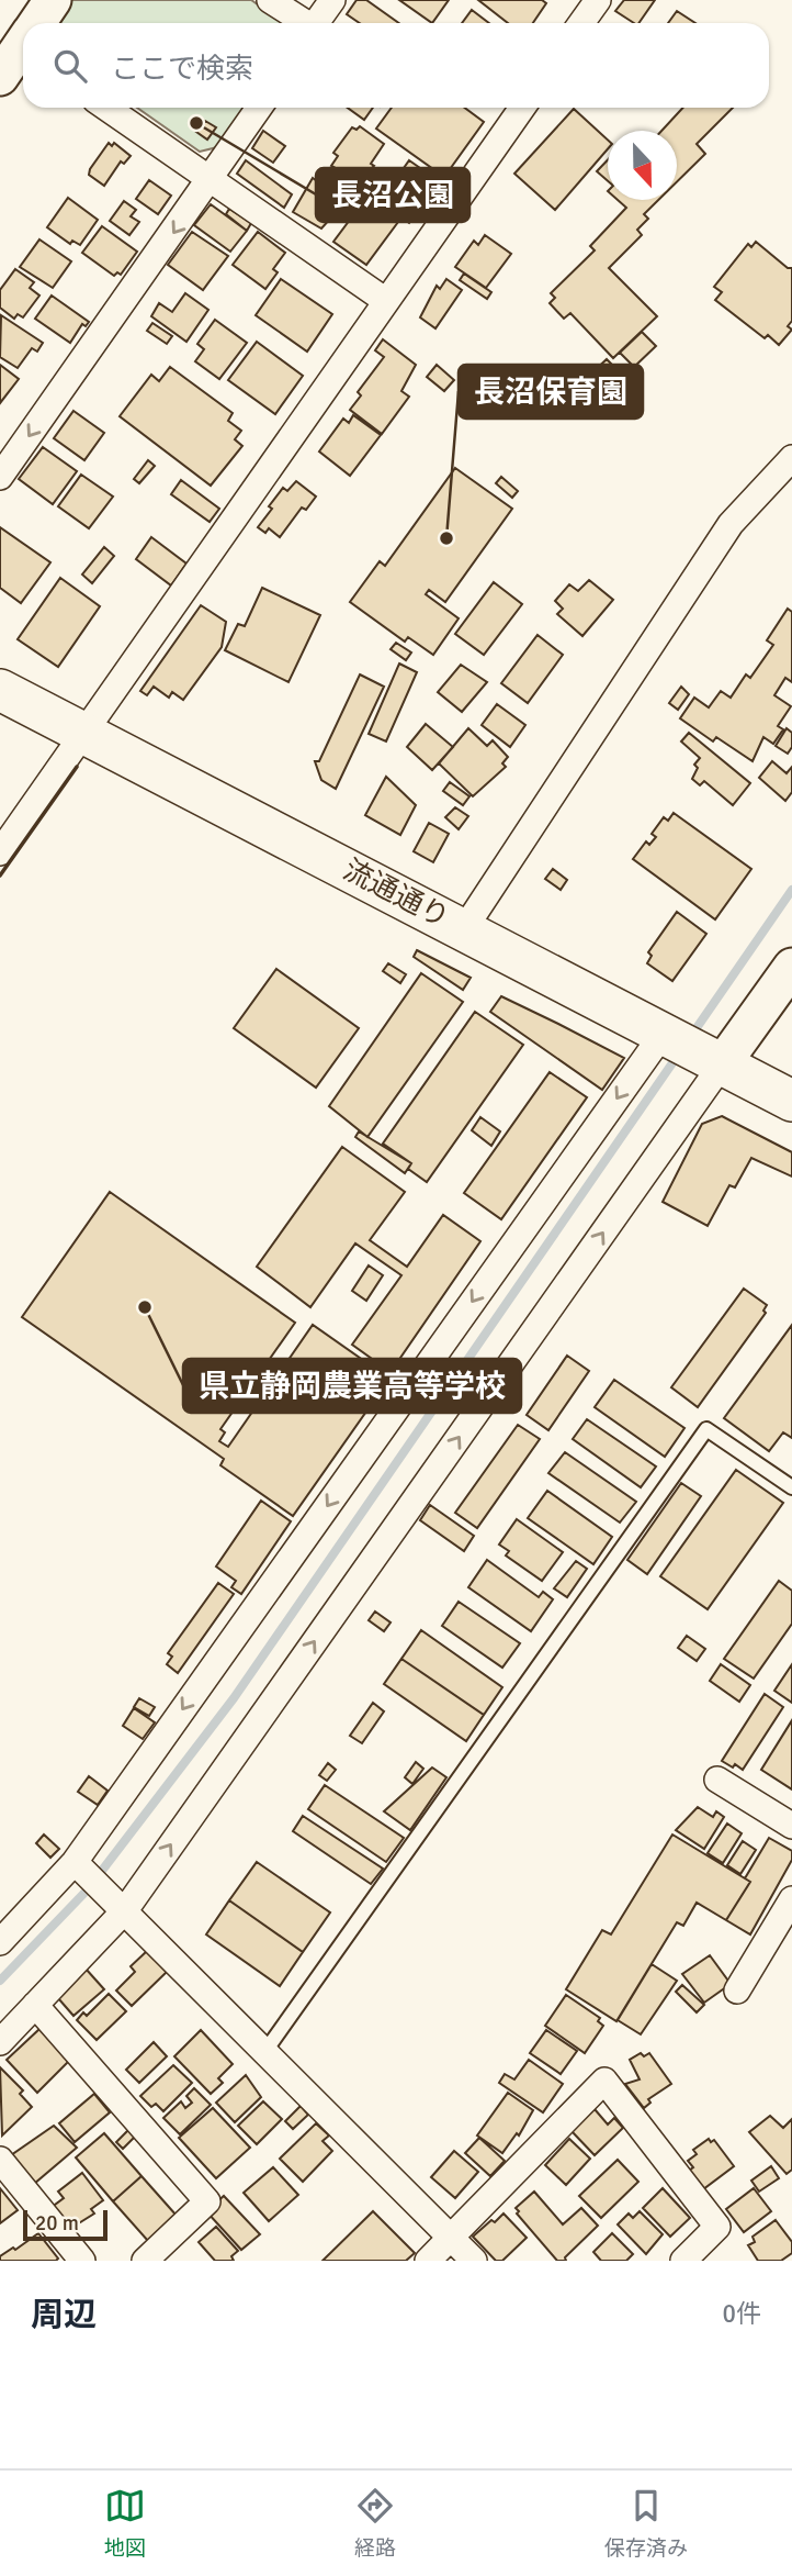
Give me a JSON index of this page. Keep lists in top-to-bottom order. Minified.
{"streets":{"main road":["流通通り"]},"places":["長沼公園","長沼保育園","県立静岡農業高等学校"],"scale_bar":"20 m","north":"bottom","page":{"search":"ここで検索","scale":"20 m","heading":["周辺","0件"],"nav":["地図","経路","保存済み"]}}
